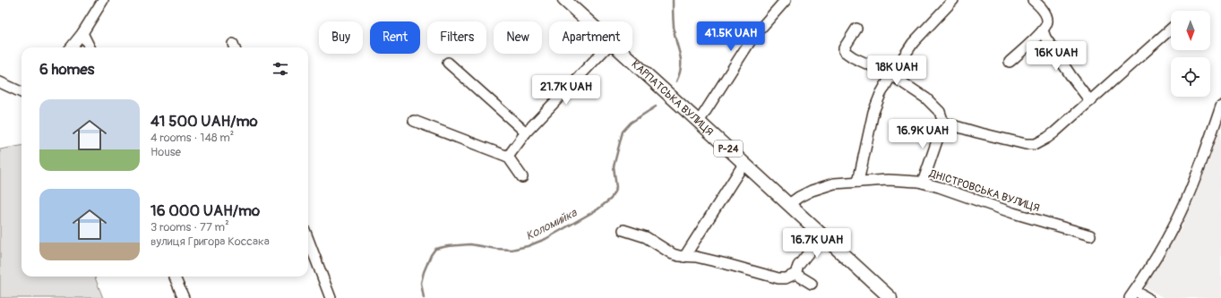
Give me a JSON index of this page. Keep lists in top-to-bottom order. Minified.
{"streets":{"main road":["КАРПАТСЬКА ВУЛИЦЯ","Р-24"],"street":["ДНІСТРОВСЬКА ВУЛИЦЯ"]},"crossings":[["КАРПАТСЬКА ВУЛИЦЯ","ДНІСТРОВСЬКА ВУЛИЦЯ"]],"water":["Коломийка"],"north":"bottom","page":{"price":["41.5K UAH","16K UAH","18K UAH","21.7K UAH","16.9K UAH","16.7K UAH"],"chip":["Buy","Rent","Filters","New","Apartment"],"heading":"6 homes","list":[{"name":"41 500 UAH/mo","note":"4 rooms · 148 m² · House"},{"name":"16 000 UAH/mo","note":"3 rooms · 77 m² · вулиця Григора Коссака"}]}}
